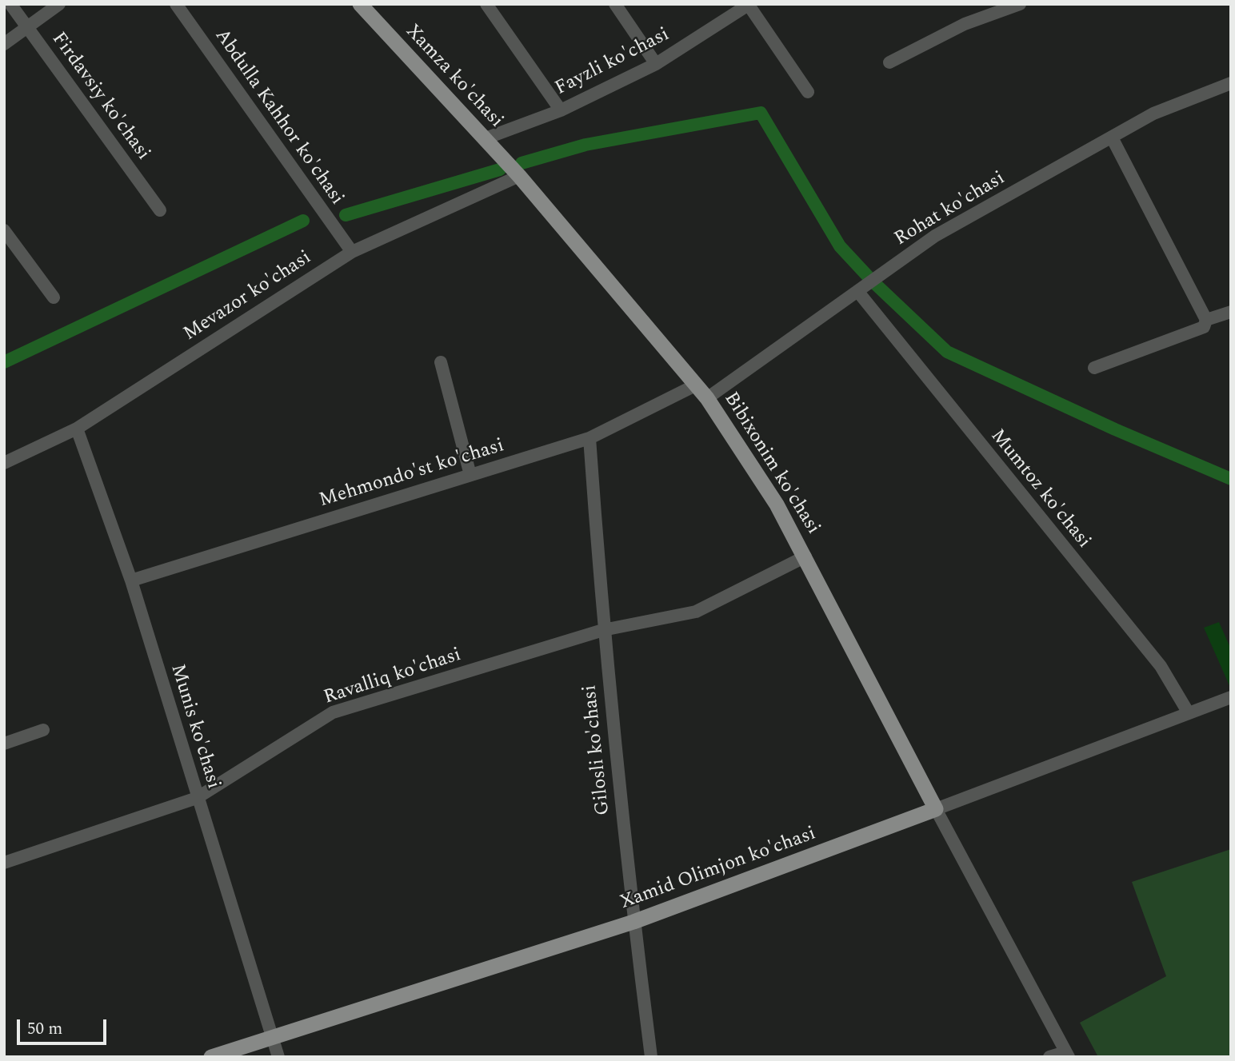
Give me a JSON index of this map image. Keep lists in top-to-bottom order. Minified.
{"streets":{"main road":["Xamza ko'chasi","Bibixonim ko'chasi","Xamid Olimjon ko'chasi"],"street":["Fayzli ko'chasi","Firdavsiy ko'chasi","Abdulla Kahhor ko'chasi","Rohat ko'chasi","Mevazor ko'chasi","Mehmondo'st ko'chasi","Mumtoz ko'chasi","Ravalliq ko'chasi","Munis ko'chasi","Gilosli ko'chasi"]},"crossings":[["Fayzli ko'chasi","Xamza ko'chasi"],["Xamza ko'chasi","Mevazor ko'chasi"],["Xamza ko'chasi","Bibixonim ko'chasi"],["Abdulla Kahhor ko'chasi","Mevazor ko'chasi"],["Rohat ko'chasi","Bibixonim ko'chasi"],["Rohat ko'chasi","Mumtoz ko'chasi"],["Mevazor ko'chasi","Bibixonim ko'chasi"],["Mevazor ko'chasi","Munis ko'chasi"],["Bibixonim ko'chasi","Mehmondo'st ko'chasi"],["Bibixonim ko'chasi","Ravalliq ko'chasi"],["Bibixonim ko'chasi","Xamid Olimjon ko'chasi"],["Mehmondo'st ko'chasi","Munis ko'chasi"],["Mehmondo'st ko'chasi","Gilosli ko'chasi"],["Mumtoz ko'chasi","Xamid Olimjon ko'chasi"],["Ravalliq ko'chasi","Munis ko'chasi"],["Ravalliq ko'chasi","Gilosli ko'chasi"],["Munis ko'chasi","Xamid Olimjon ko'chasi"],["Gilosli ko'chasi","Xamid Olimjon ko'chasi"]],"scale_bar":"50 m"}
